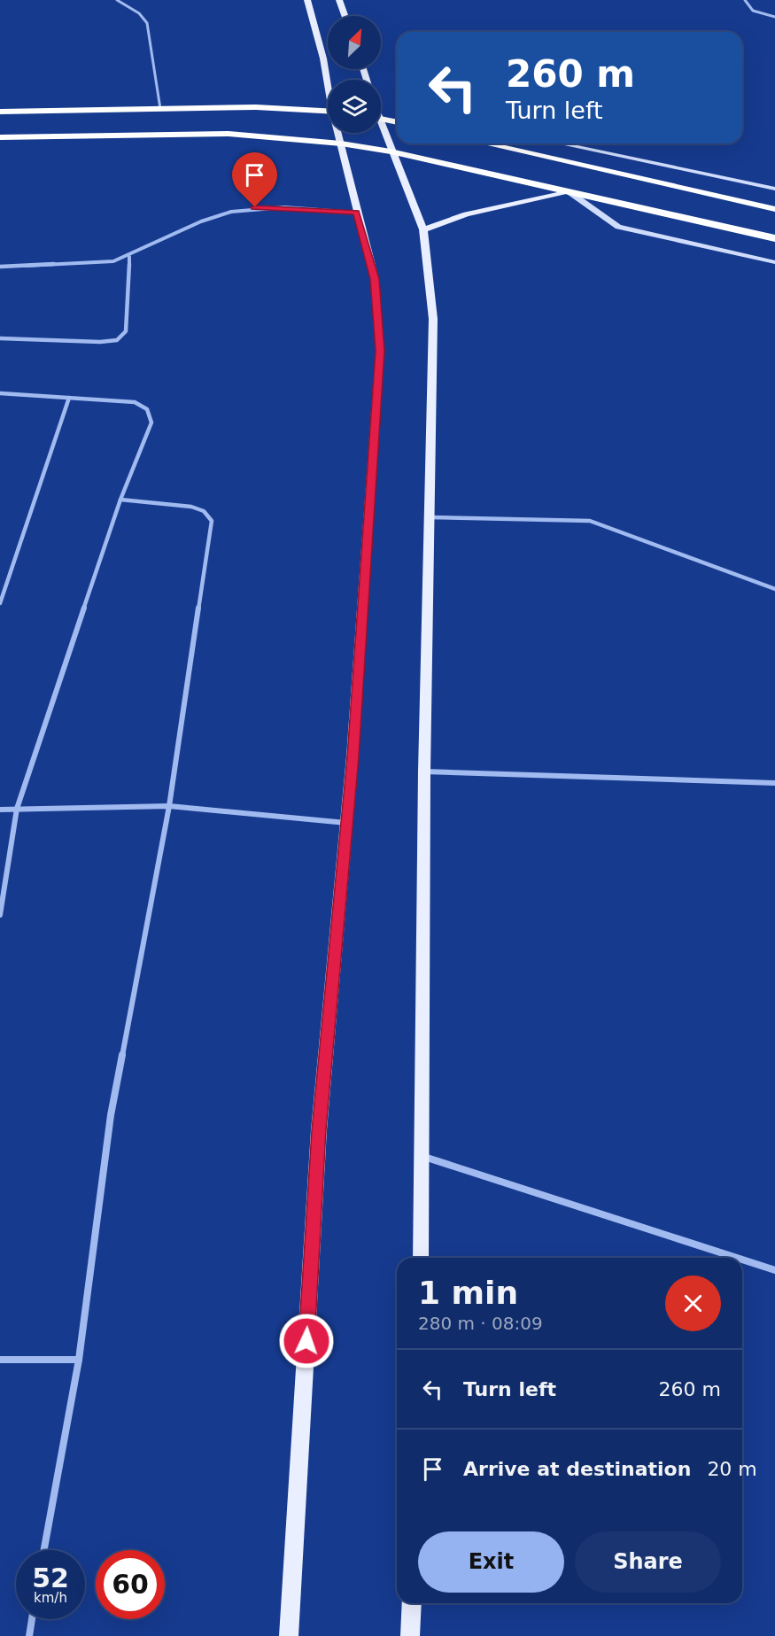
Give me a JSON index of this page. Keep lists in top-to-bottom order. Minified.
{"north":"top right","page":{"turn":["260 m","Turn left"],"heading":["1 min","280 m · 08:09"],"list":[{"name":"Turn left","value":"260 m"},{"name":"Arrive at destination","value":"20 m"}],"buttons":["Exit","Share"],"speed":"52 km/h","limit":"60"}}
